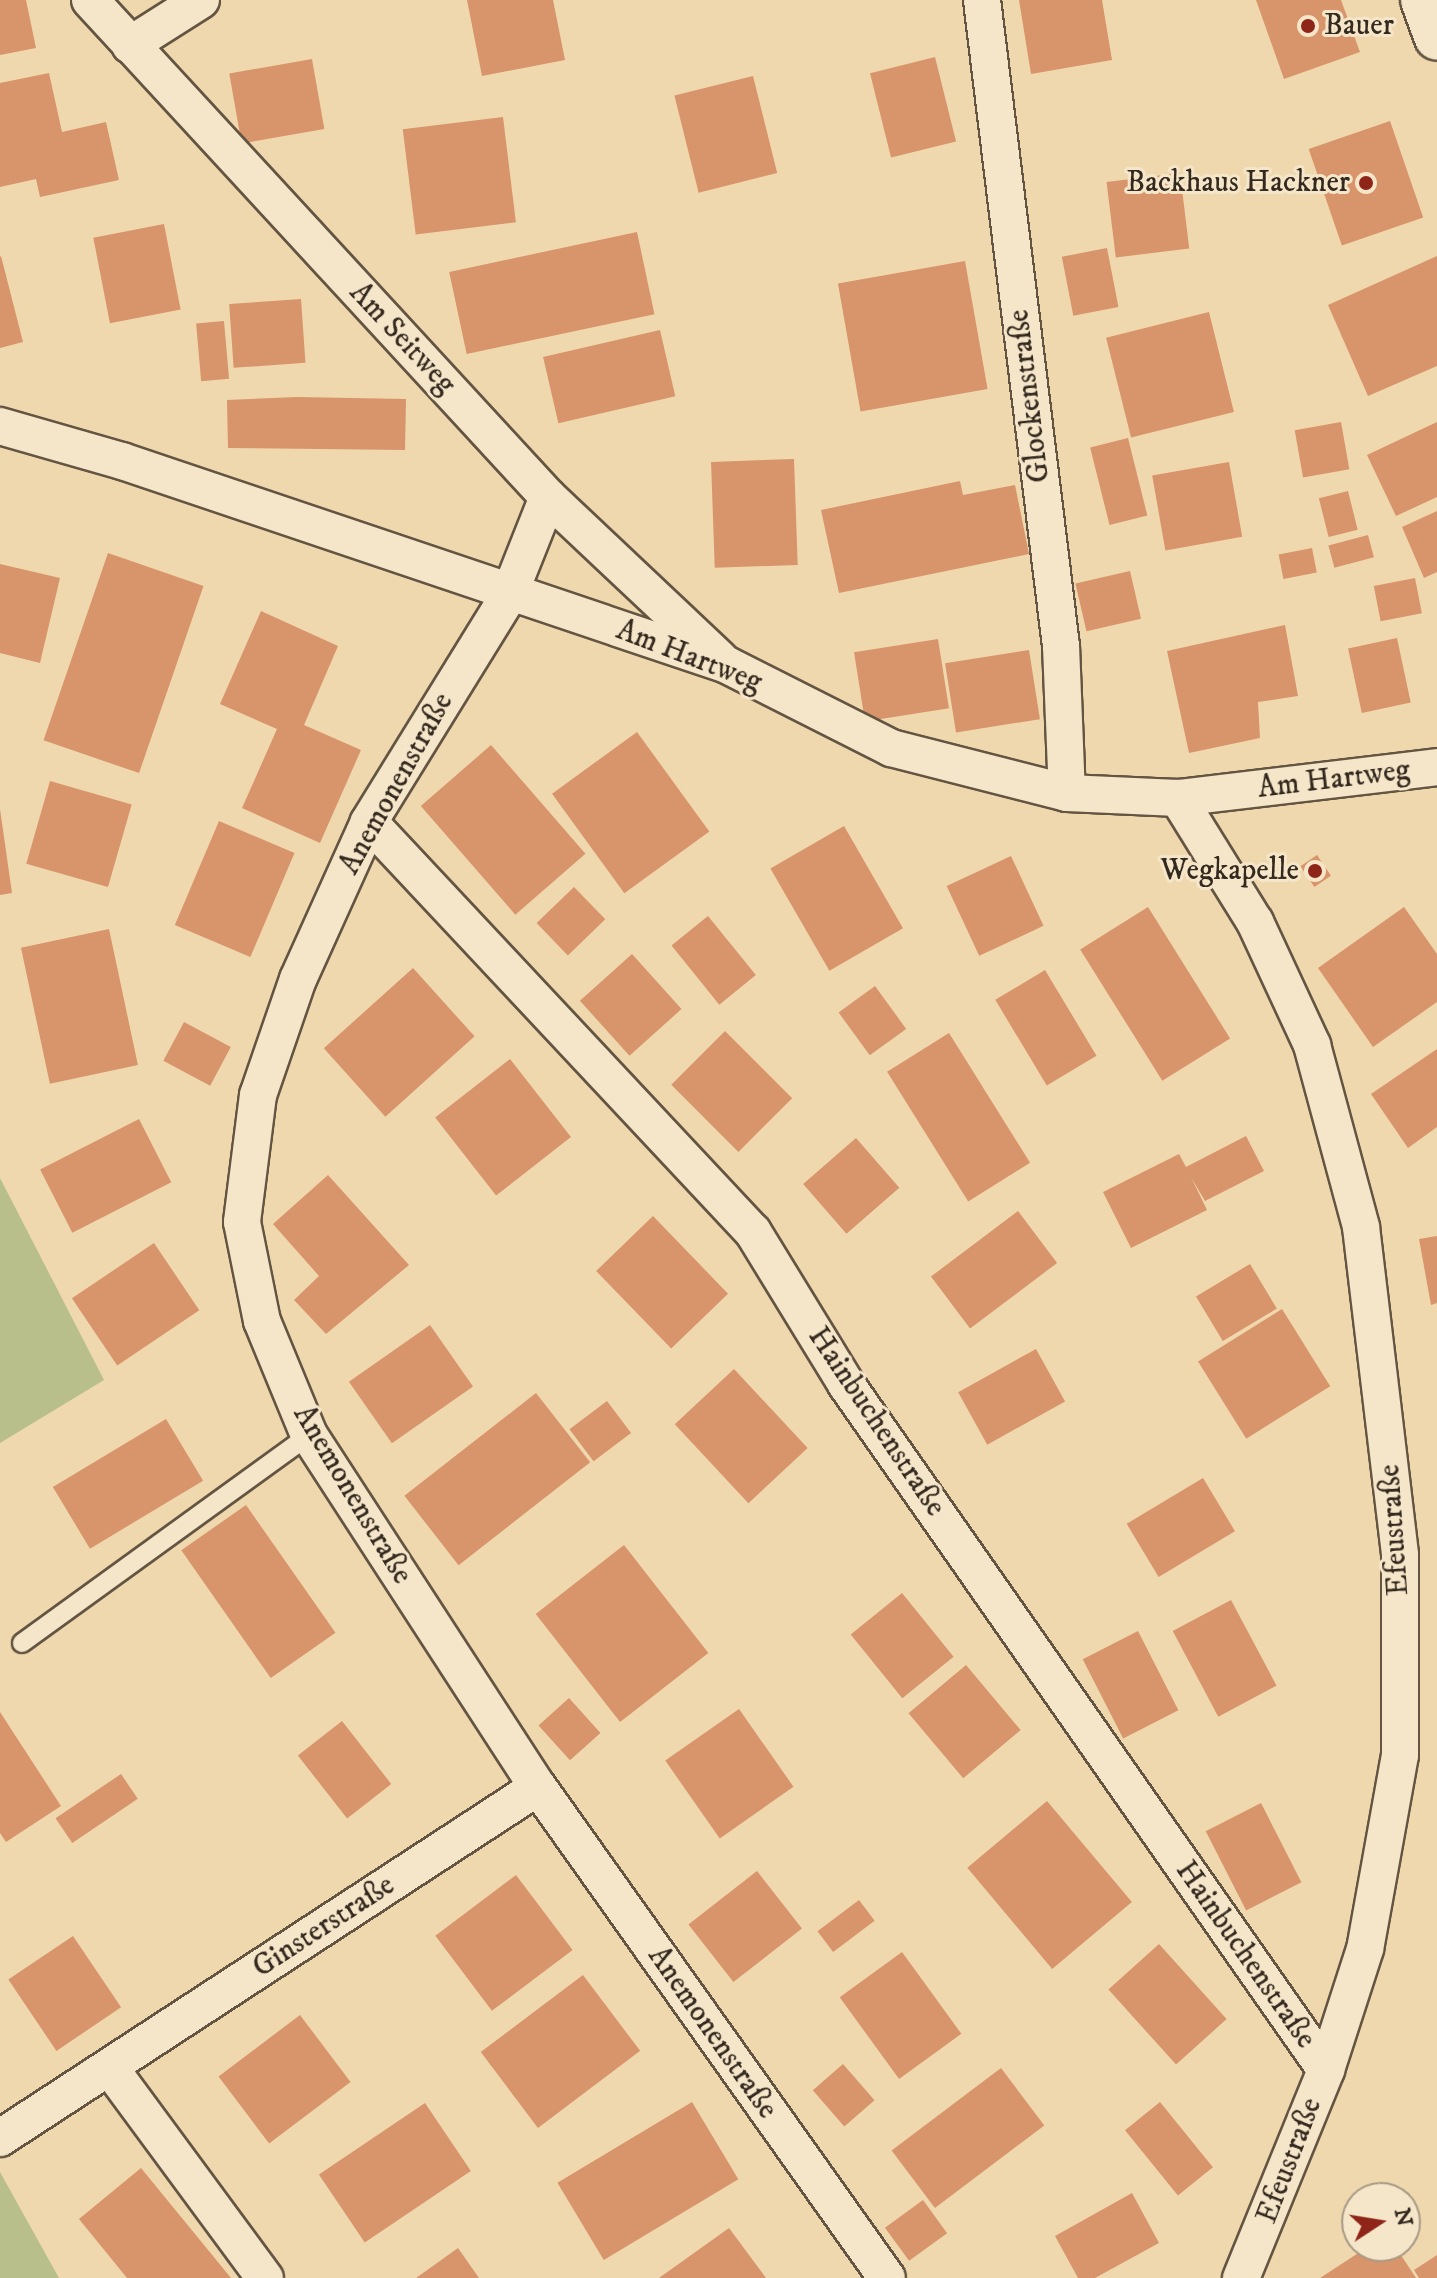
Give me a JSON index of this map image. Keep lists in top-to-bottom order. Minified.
{"streets":{"street":["Am Seitweg","Glockenstraße","Am Hartweg","Anemonenstraße","Hainbuchenstraße","Efeustraße","Ginsterstraße"]},"crossings":[["Am Seitweg","Am Hartweg"],["Am Seitweg","Anemonenstraße"],["Glockenstraße","Am Hartweg"],["Am Hartweg","Anemonenstraße"],["Am Hartweg","Efeustraße"],["Anemonenstraße","Hainbuchenstraße"],["Anemonenstraße","Ginsterstraße"],["Hainbuchenstraße","Efeustraße"]],"places":["Bauer","Backhaus Hackner","Wegkapelle"],"north":"right"}
